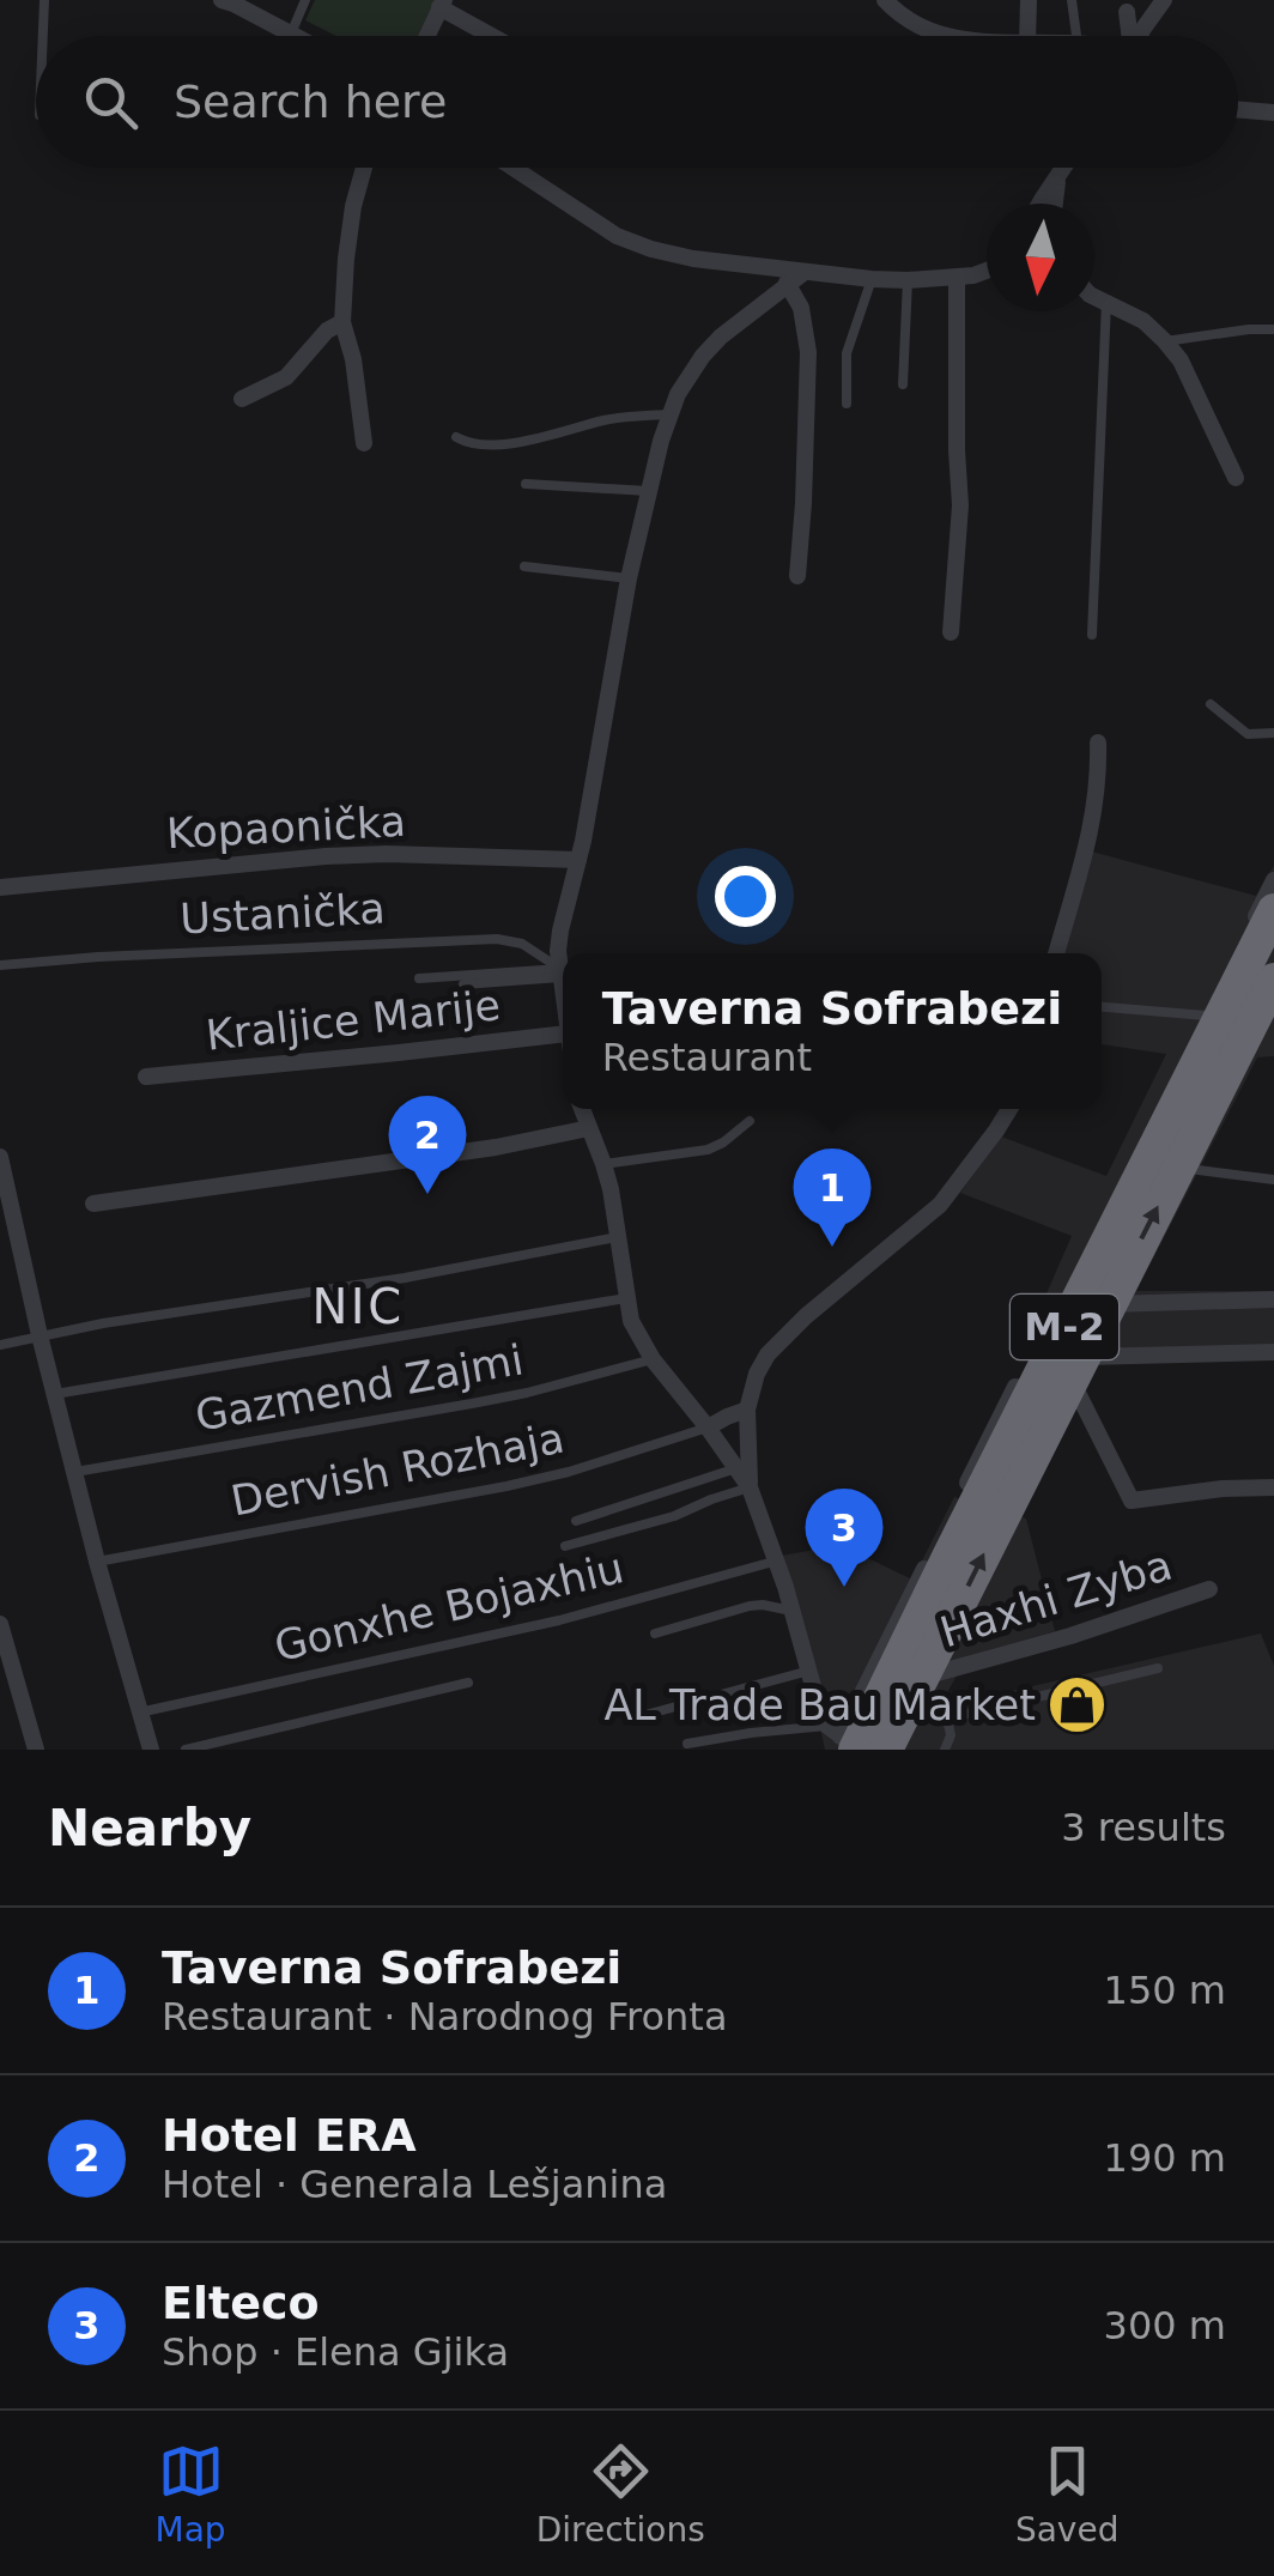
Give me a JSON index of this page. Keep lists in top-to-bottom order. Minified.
{"streets":{"highway":["M-2"],"street":["Kopaonička","Kraljice Marije","Haxhi Zyba"],"lane":["Ustanička","Gazmend Zajmi","Dervish Rozhaja","Gonxhe Bojaxhiu"]},"crossings":[["M-2","Haxhi Zyba"]],"districts":["NIC"],"places":{"shop":["AL Trade Bau Market"]},"north":"bottom","page":{"search":"Search here","popup":["Taverna Sofrabezi","Restaurant"],"pins":["2","1","3"],"heading":["Nearby","3 results"],"list":[{"mark":"1","name":"Taverna Sofrabezi","note":"Restaurant · Narodnog Fronta","value":"150 m"},{"mark":"2","name":"Hotel ERA","note":"Hotel · Generala Lešjanina","value":"190 m"},{"mark":"3","name":"Elteco","note":"Shop · Elena Gjika","value":"300 m"}],"nav":["Map","Directions","Saved"]}}
